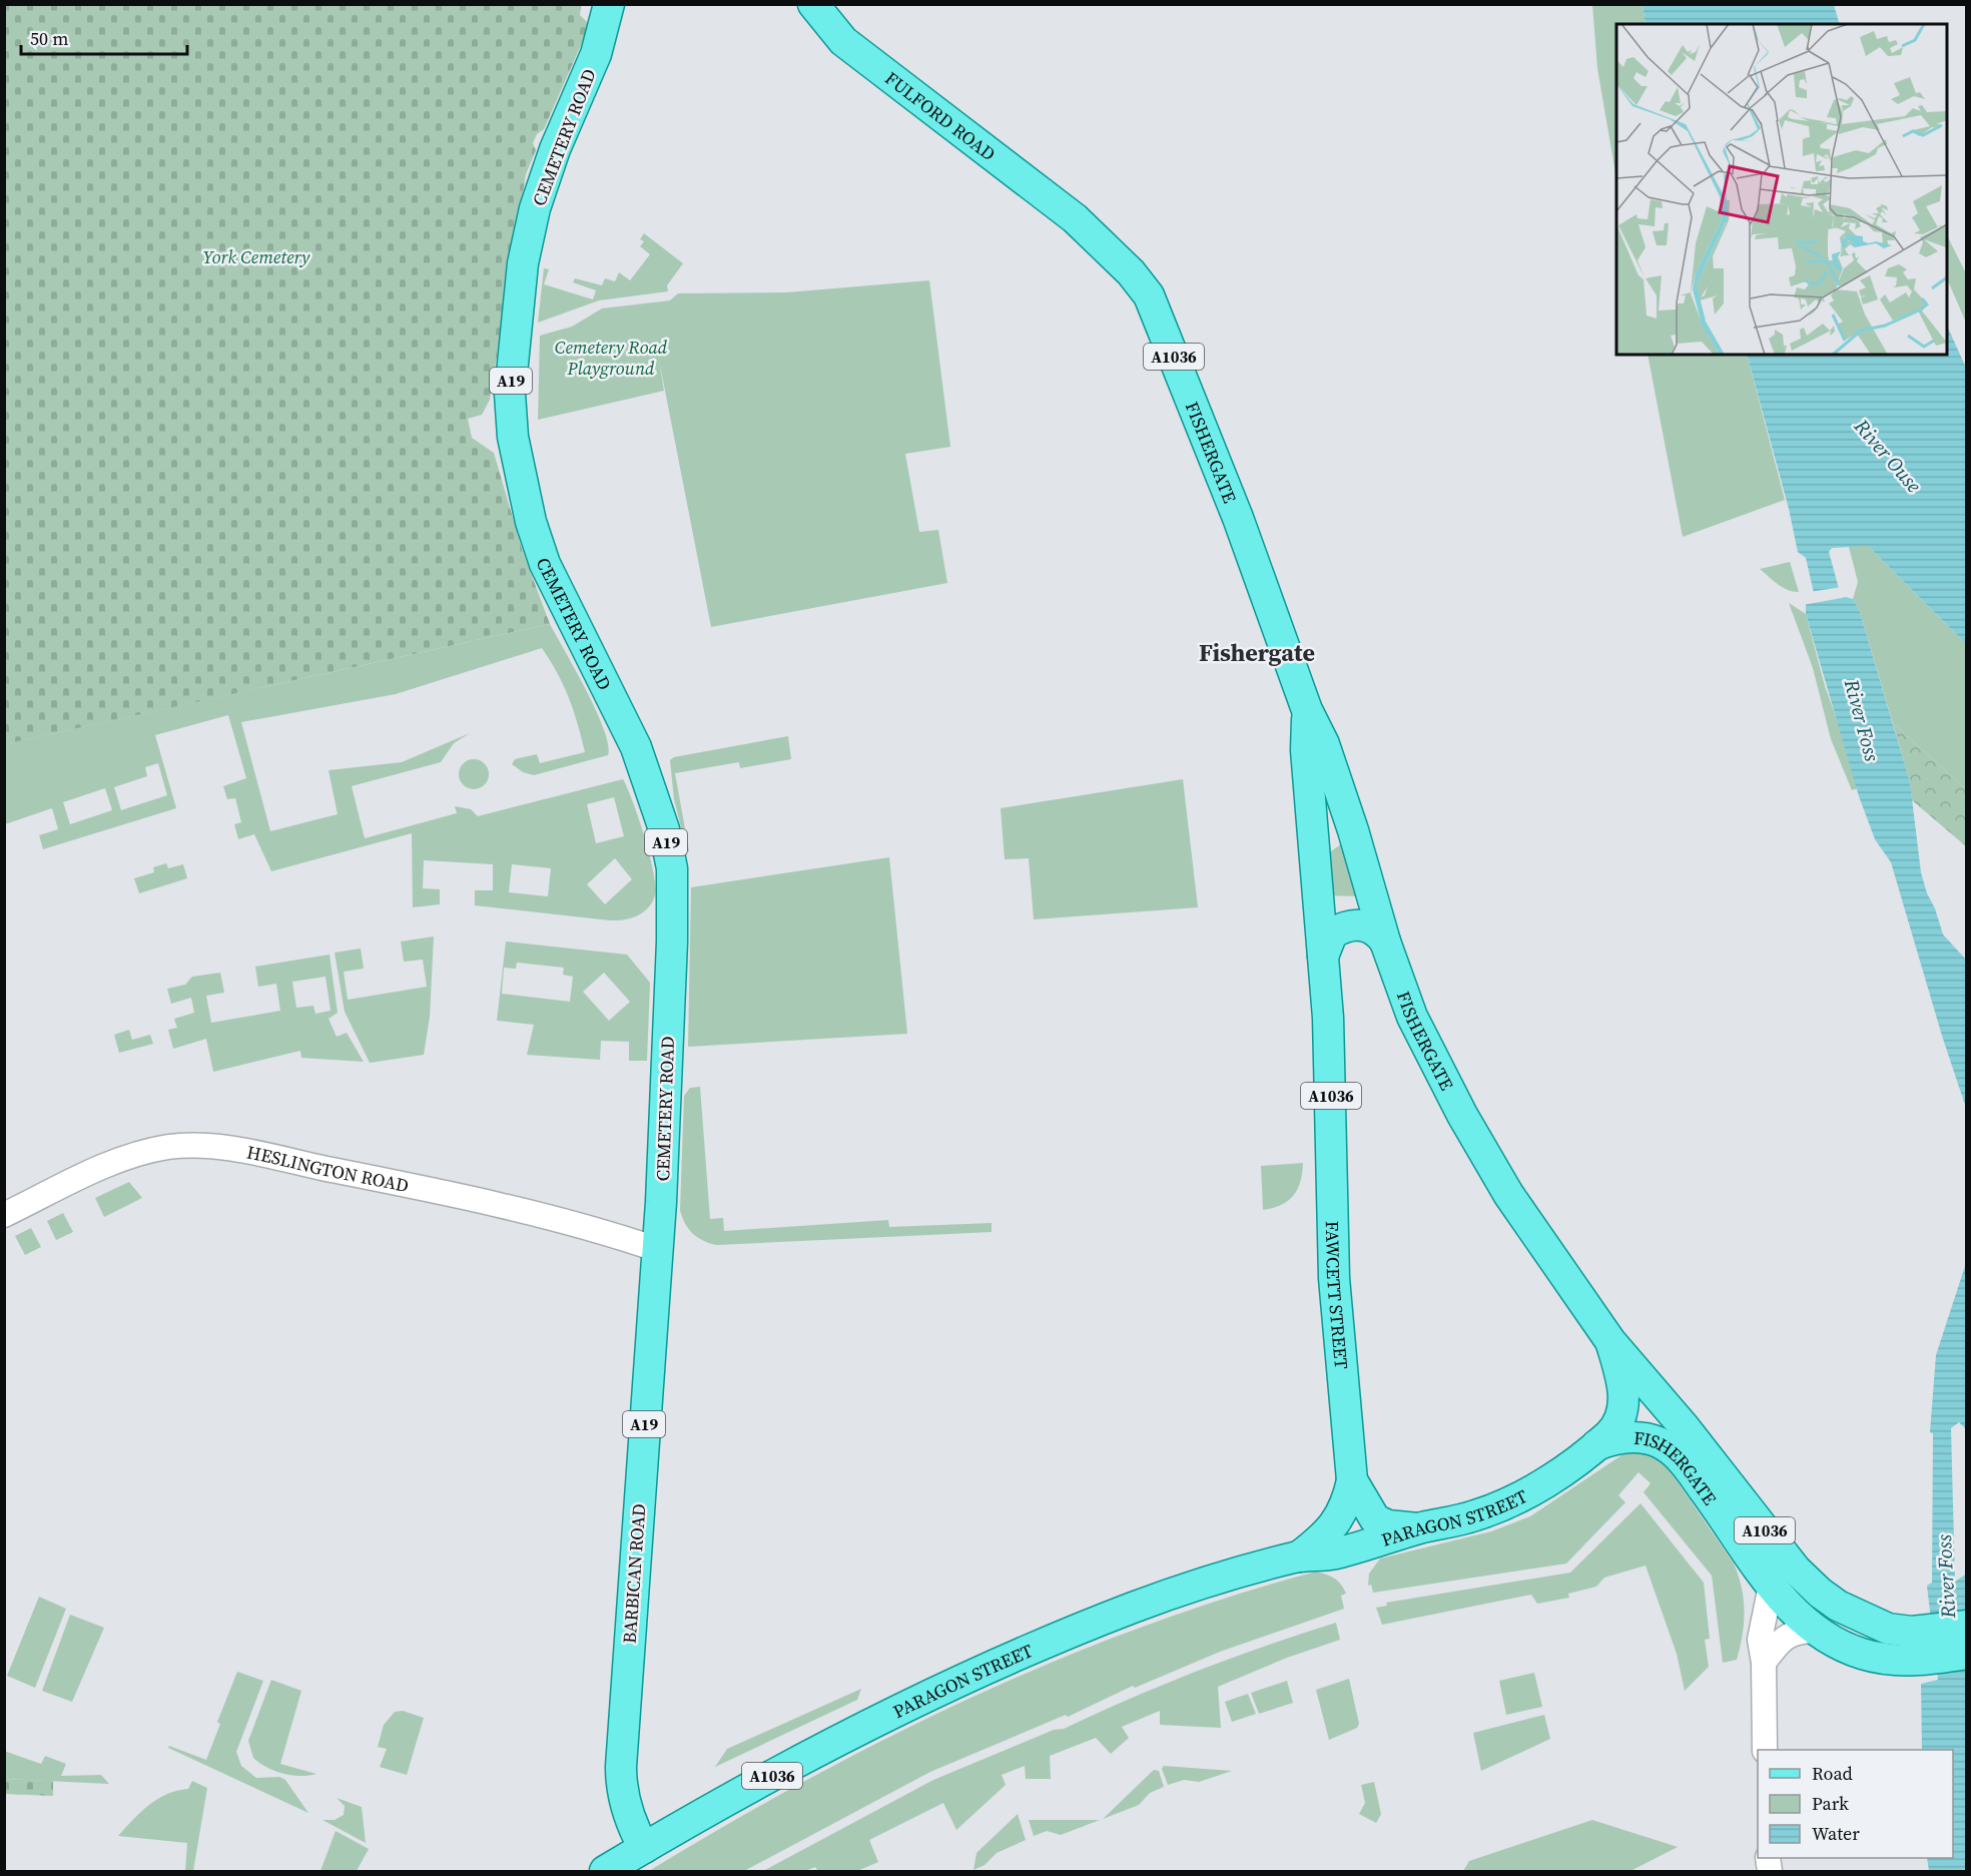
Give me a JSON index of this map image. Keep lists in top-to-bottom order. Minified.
{"streets":{"main road":["FULFORD ROAD","CEMETERY ROAD","A1036","A19","FISHERGATE","FAWCETT STREET","PARAGON STREET","BARBICAN ROAD"],"street":["HESLINGTON ROAD"]},"crossings":[["FULFORD ROAD","FISHERGATE"],["CEMETERY ROAD","HESLINGTON ROAD"],["CEMETERY ROAD","BARBICAN ROAD"],["A1036","FISHERGATE"],["A1036","PARAGON STREET"],["A1036","BARBICAN ROAD"],["FISHERGATE","FAWCETT STREET"],["FISHERGATE","PARAGON STREET"],["HESLINGTON ROAD","BARBICAN ROAD"],["FAWCETT STREET","PARAGON STREET"],["PARAGON STREET","BARBICAN ROAD"]],"districts":["Fishergate"],"water":["River Ouse","River Foss"],"parks":["York Cemetery","Cemetery Road Playground"],"legend":["Road","Park","Water"],"scale_bar":"50 m"}
